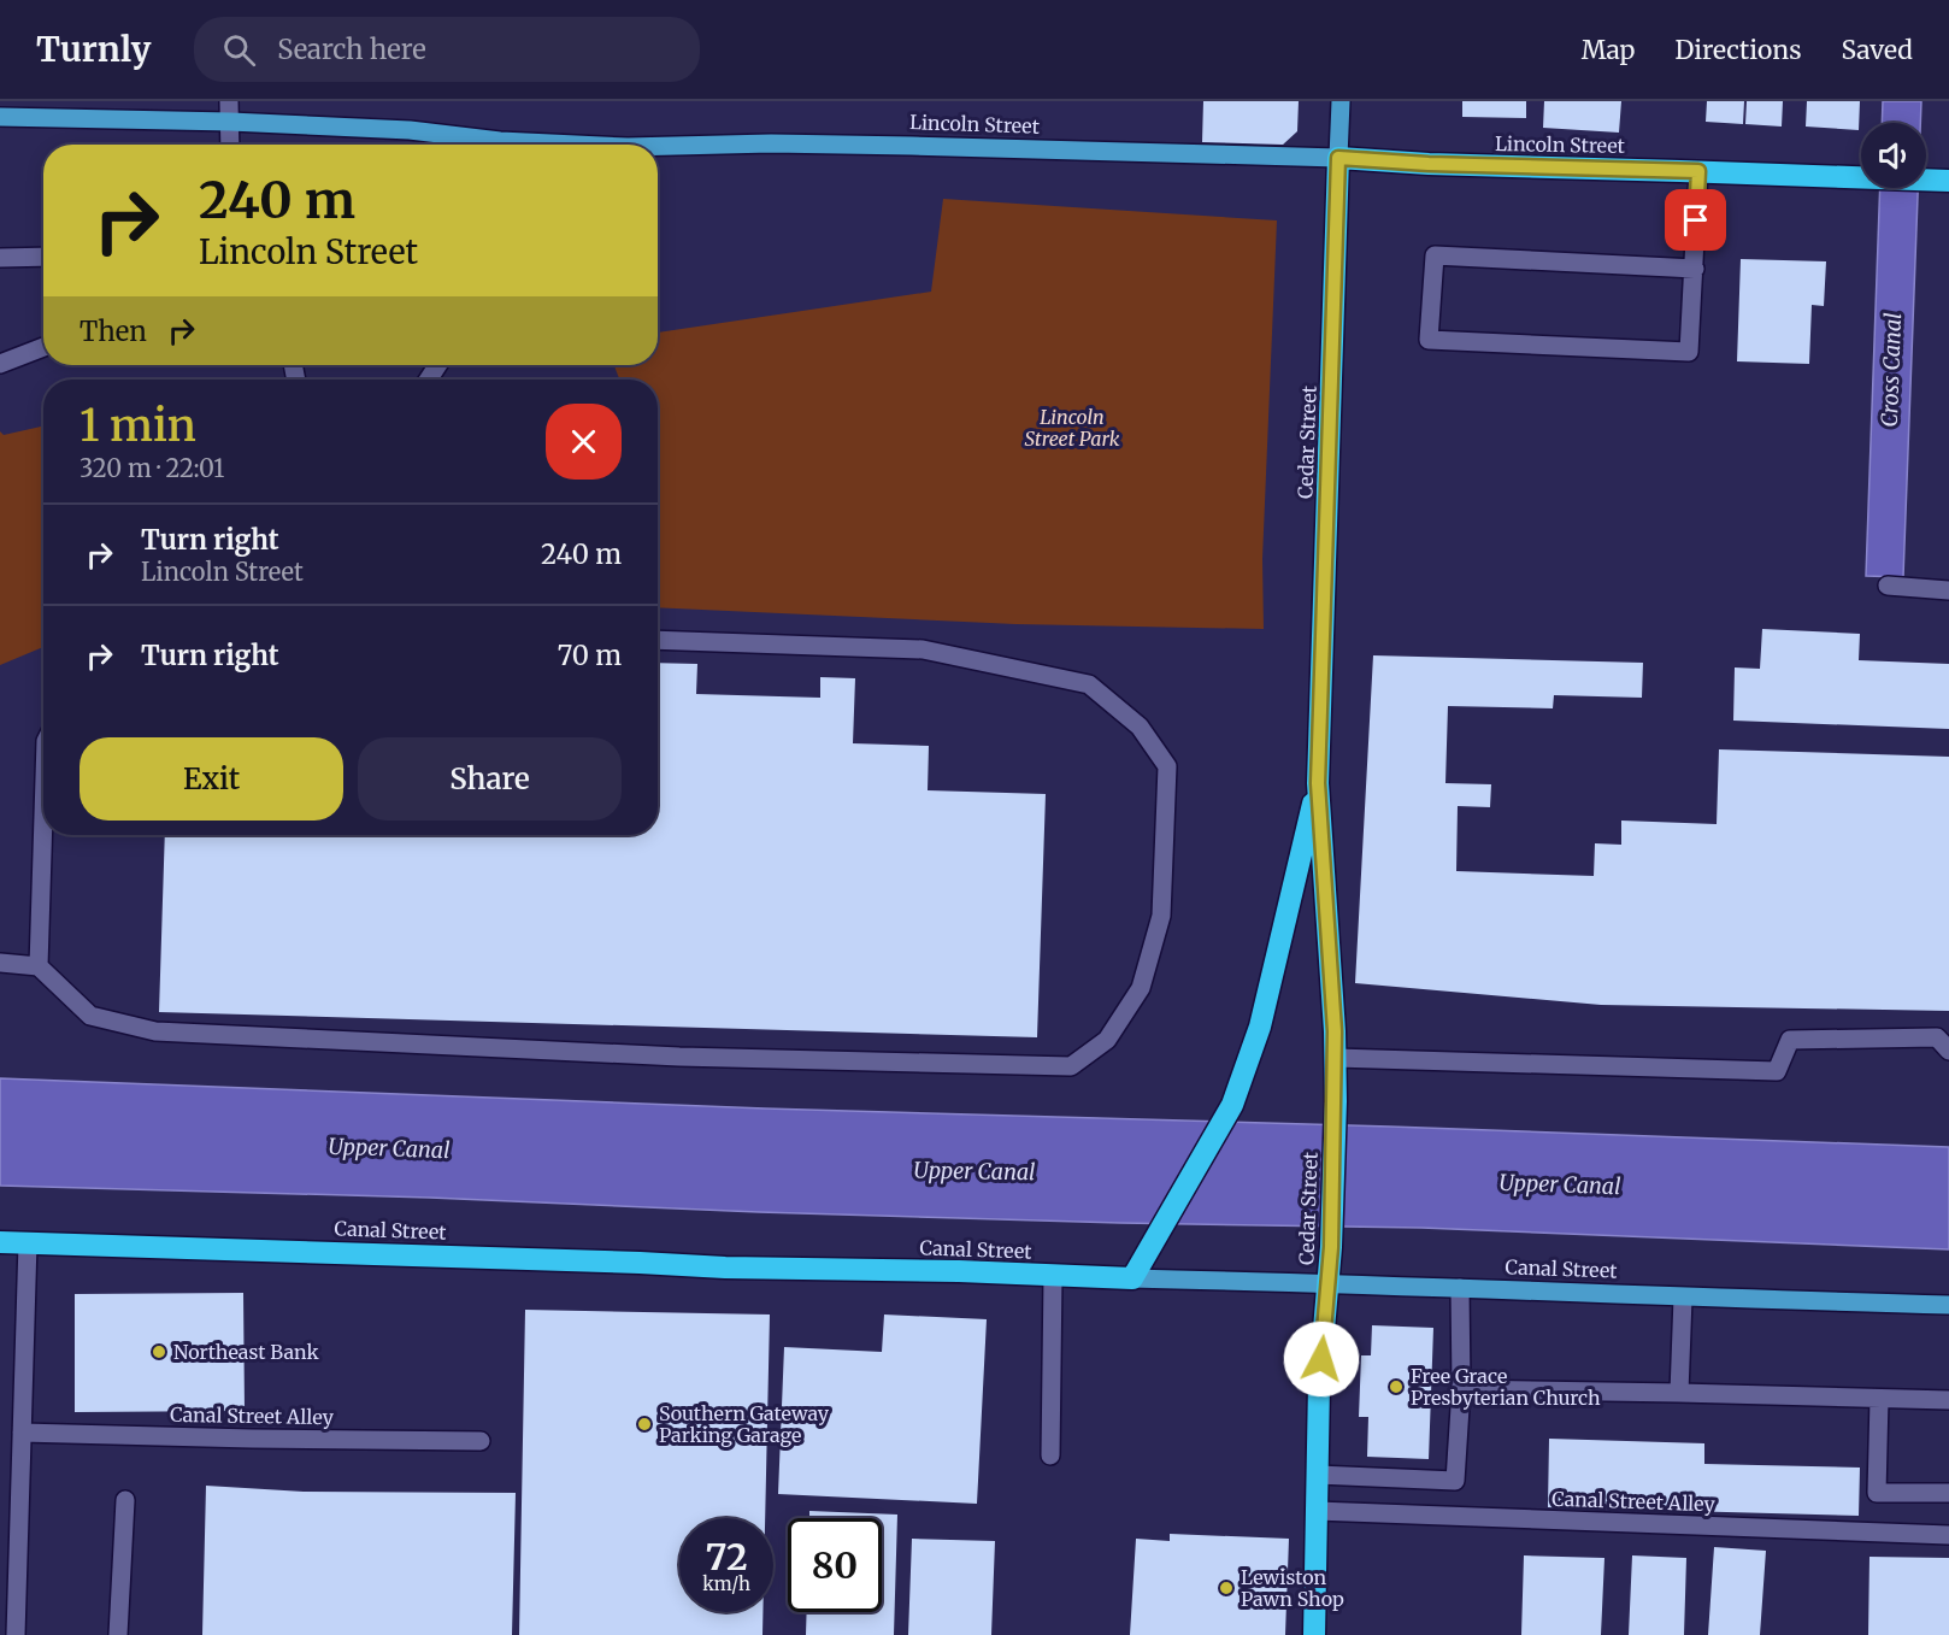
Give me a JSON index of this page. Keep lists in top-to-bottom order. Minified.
{"streets":{"highway":["Lincoln Street","Cedar Street","Canal Street"],"street":["Canal Street Alley"]},"crossings":[["Lincoln Street","Cedar Street"],["Cedar Street","Canal Street"],["Cedar Street","Canal Street Alley"]],"water":["Cross Canal","Upper Canal"],"parks":["Lincoln Street Park"],"places":["Northeast Bank","Free Grace Presbyterian Church","Southern Gateway Parking Garage","Lewiston Pawn Shop"],"page":{"header":"Turnly","search":"Search here","nav":["Map","Directions","Saved"],"turn":["240 m","Lincoln Street"],"then":"Then","heading":["1 min","320 m · 22:01"],"list":[{"name":"Turn right","note":"Lincoln Street","value":"240 m"},{"name":"Turn right","value":"70 m"}],"buttons":["Exit","Share"],"speed":"72 km/h","limit":"80"}}
